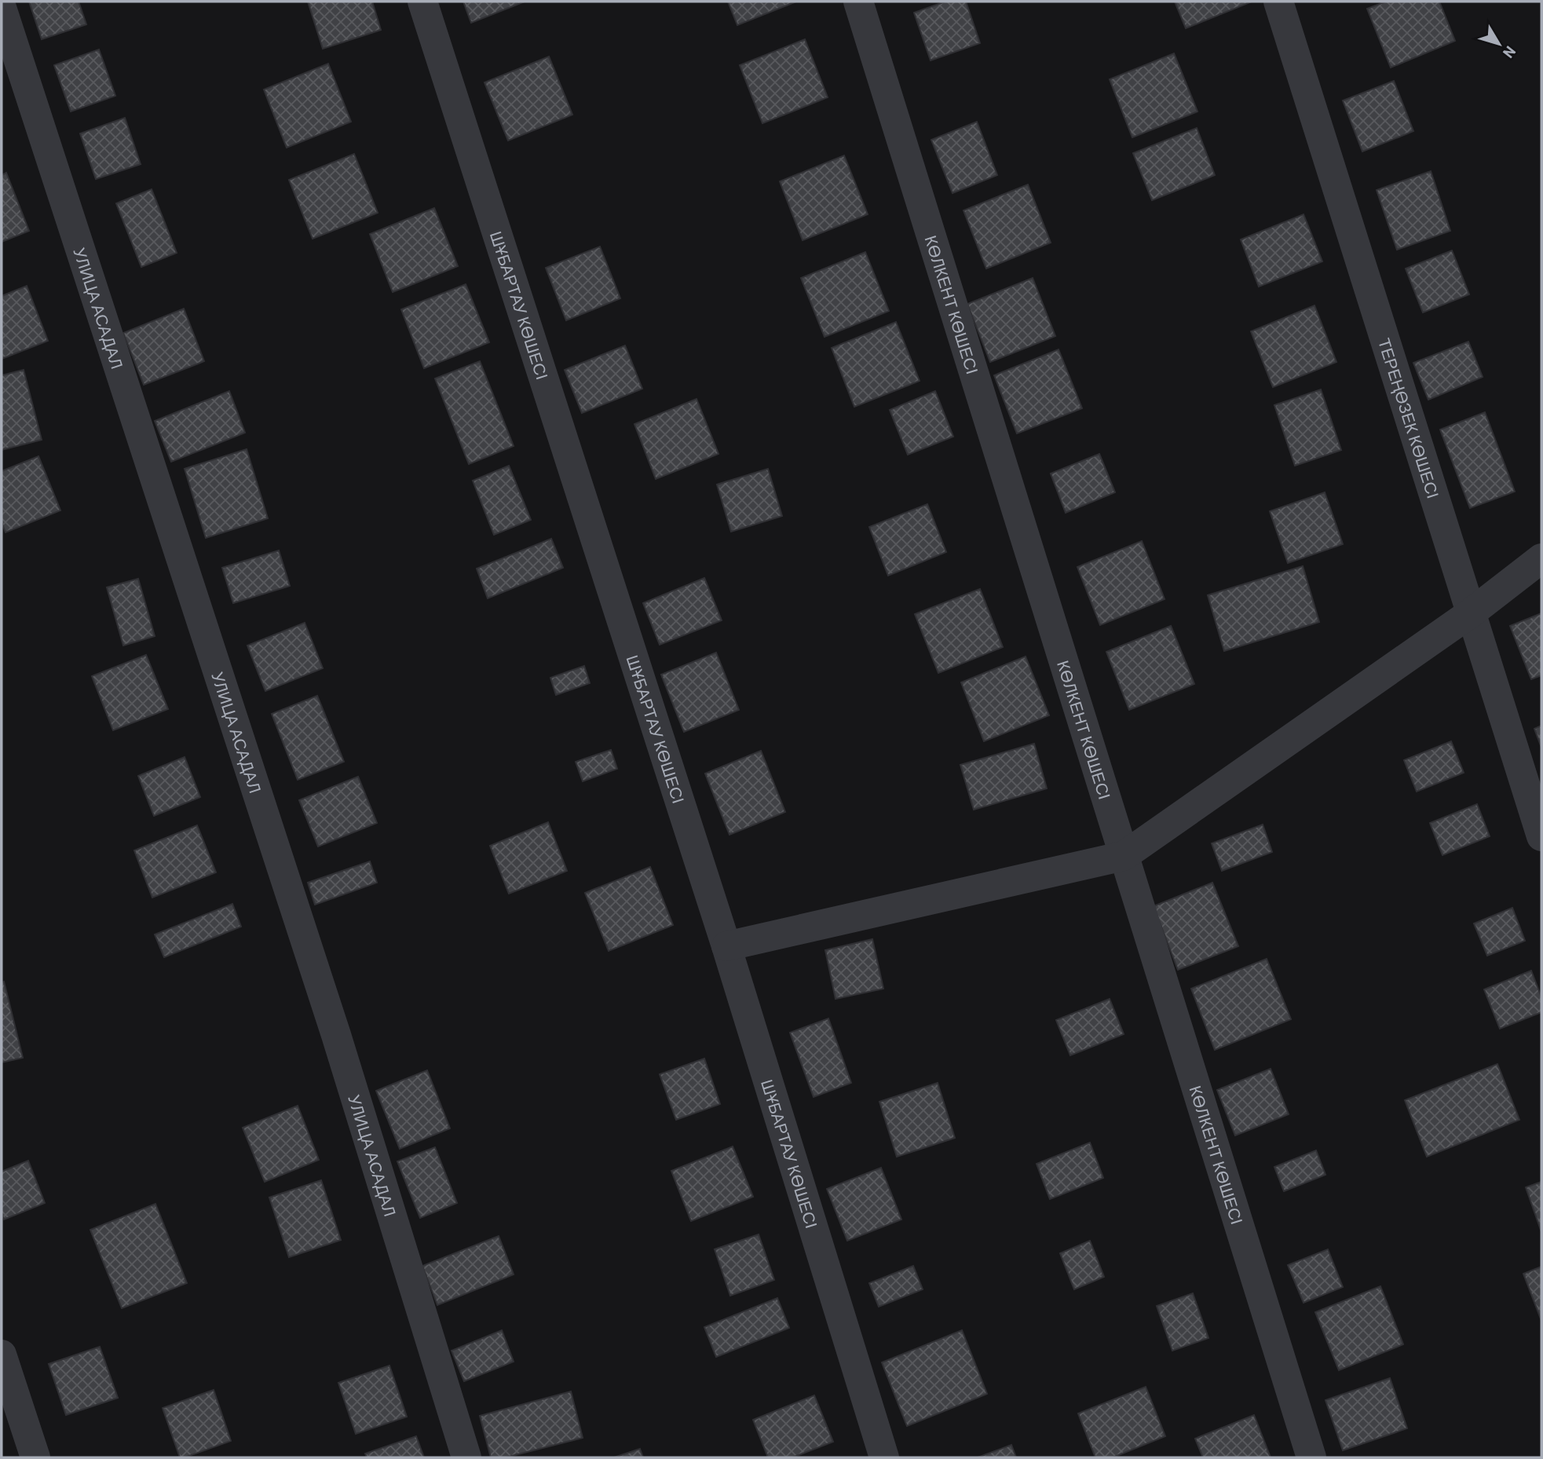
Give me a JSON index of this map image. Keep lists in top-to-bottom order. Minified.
{"streets":{"street":["ШҰБАРТАУ КӨШЕСІ","КӨЛКЕНТ КӨШЕСІ","УЛИЦА АСАДАЛ","ТЕРЕҢӨЗЕК КӨШЕСІ"]},"north":"bottom right"}
